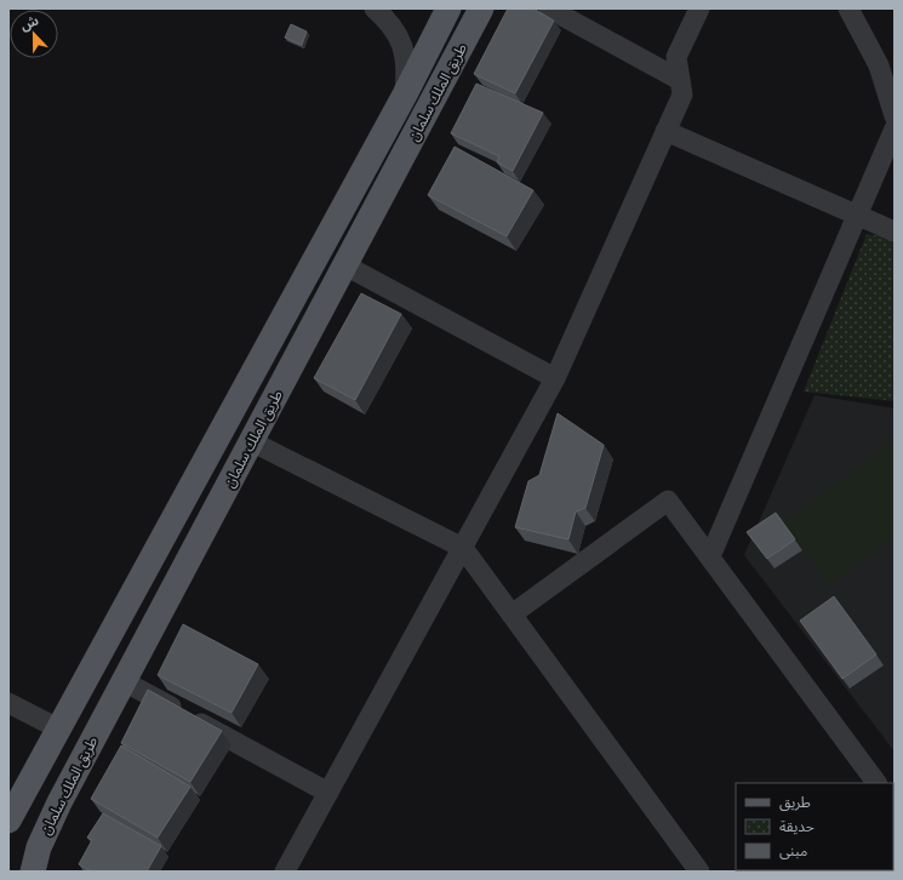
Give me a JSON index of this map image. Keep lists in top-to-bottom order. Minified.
{"streets":{"main road":["طريق الملك سلمان"]},"legend":["طريق","حديقة","مبنى"],"north":"top"}
